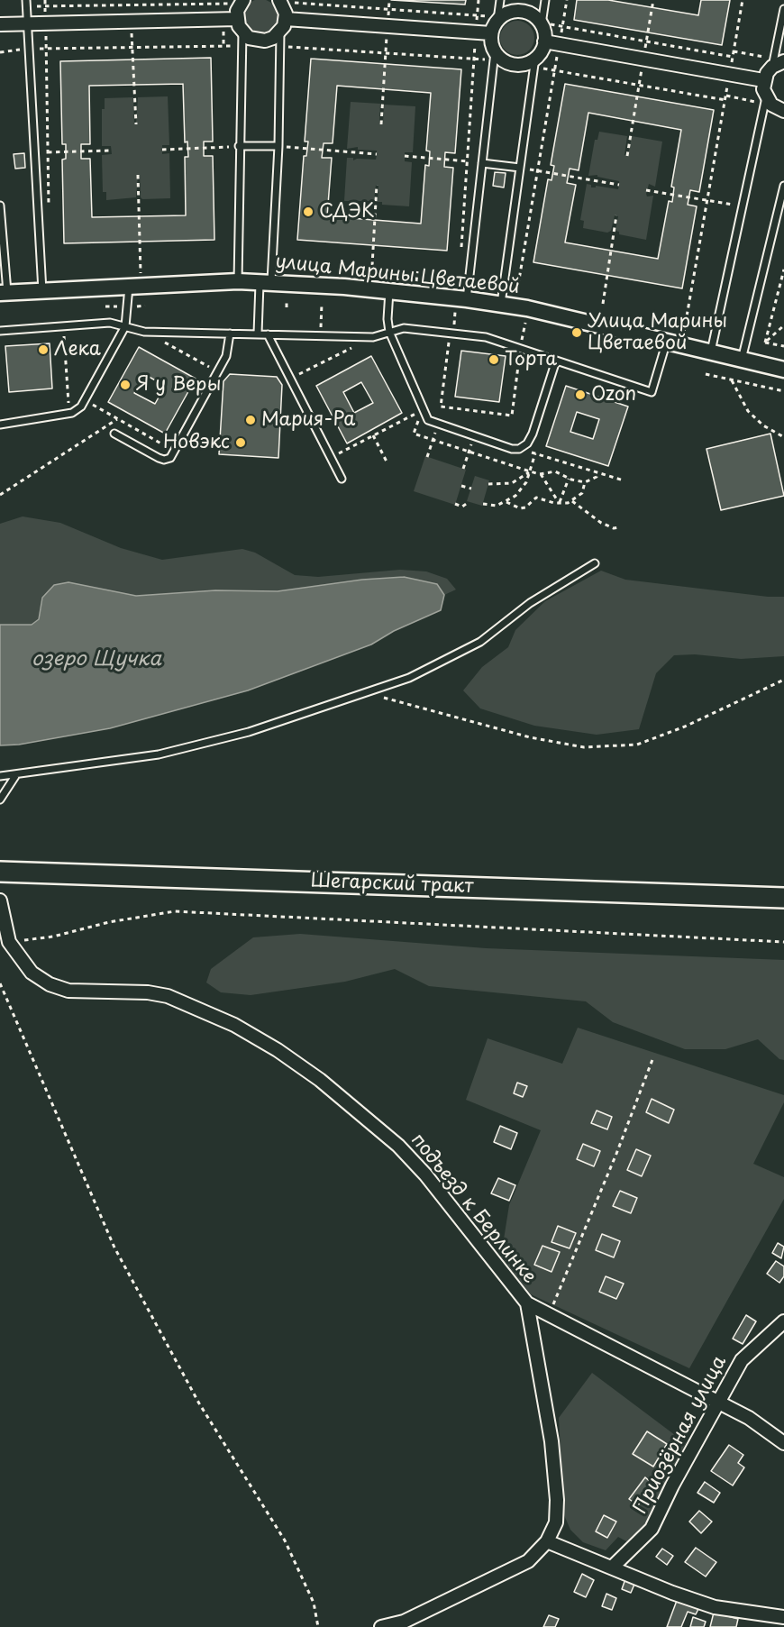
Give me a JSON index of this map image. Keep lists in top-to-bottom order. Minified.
{"streets":{"main road":["Шегарский тракт"],"street":["улица Марины Цветаевой","подъезд к Берлинке","Приозёрная улица"]},"water":["озеро Щучка"],"places":["СДЭК","Улица Марины Цветаевой","Лека","Торта","Я у Веры","Ozon","Мария-Ра","Новэкс"]}
